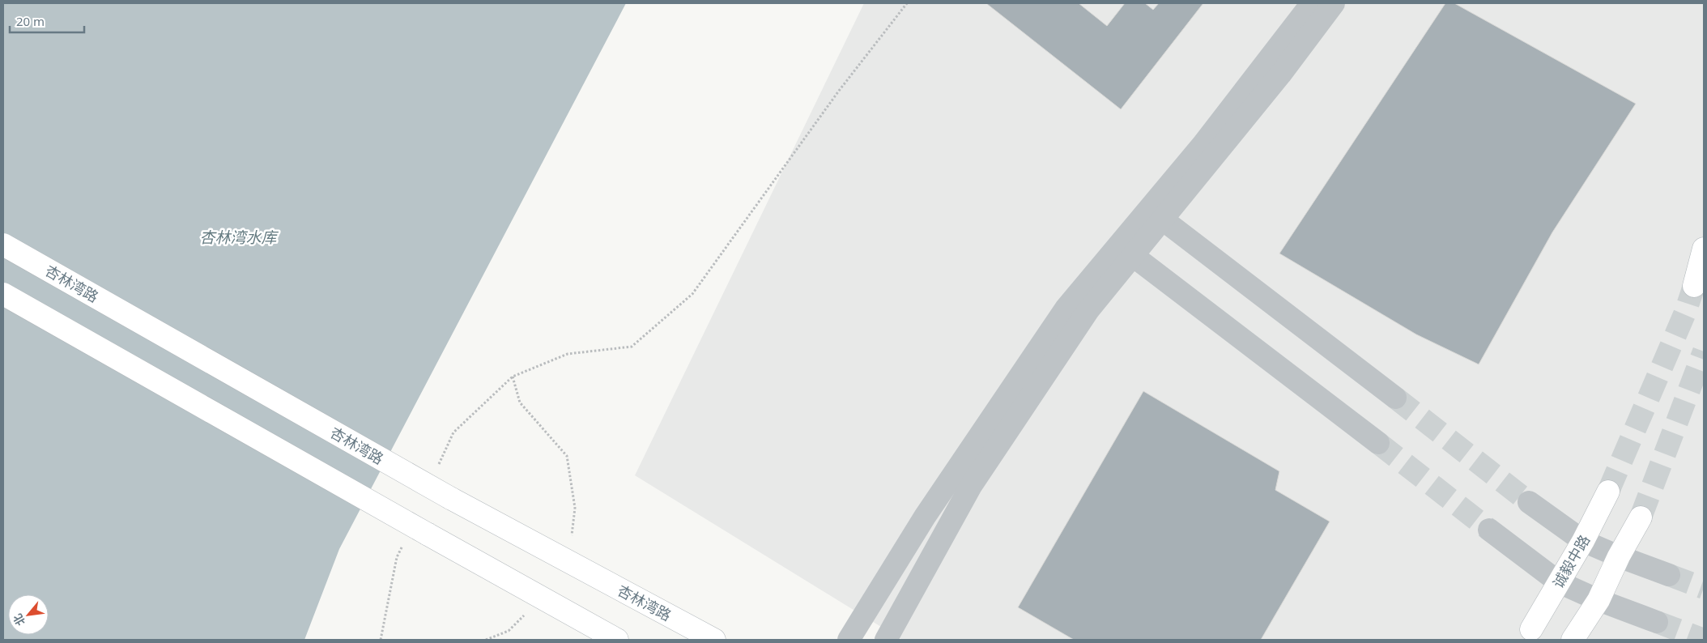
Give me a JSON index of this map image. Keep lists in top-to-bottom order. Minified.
{"streets":{"main road":["杏林湾路","诚毅中路"]},"water":["杏林湾水库"],"scale_bar":"20 m","north":"bottom left"}
